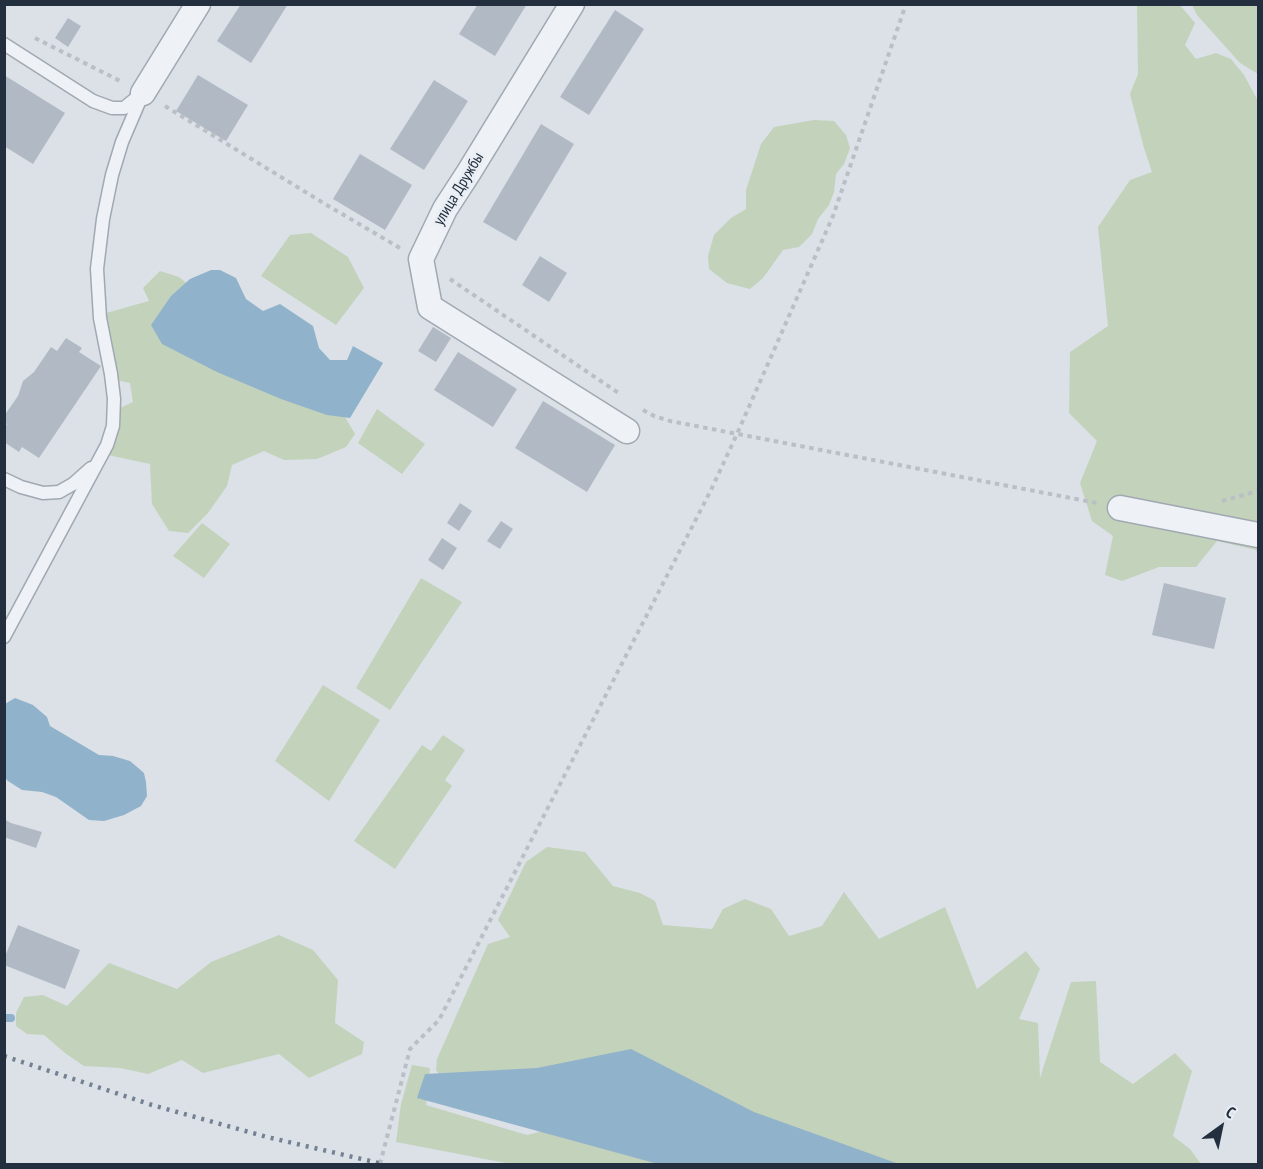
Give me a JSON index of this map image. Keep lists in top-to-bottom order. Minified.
{"streets":{"street":["улица Дружбы"]},"north":"top right"}
